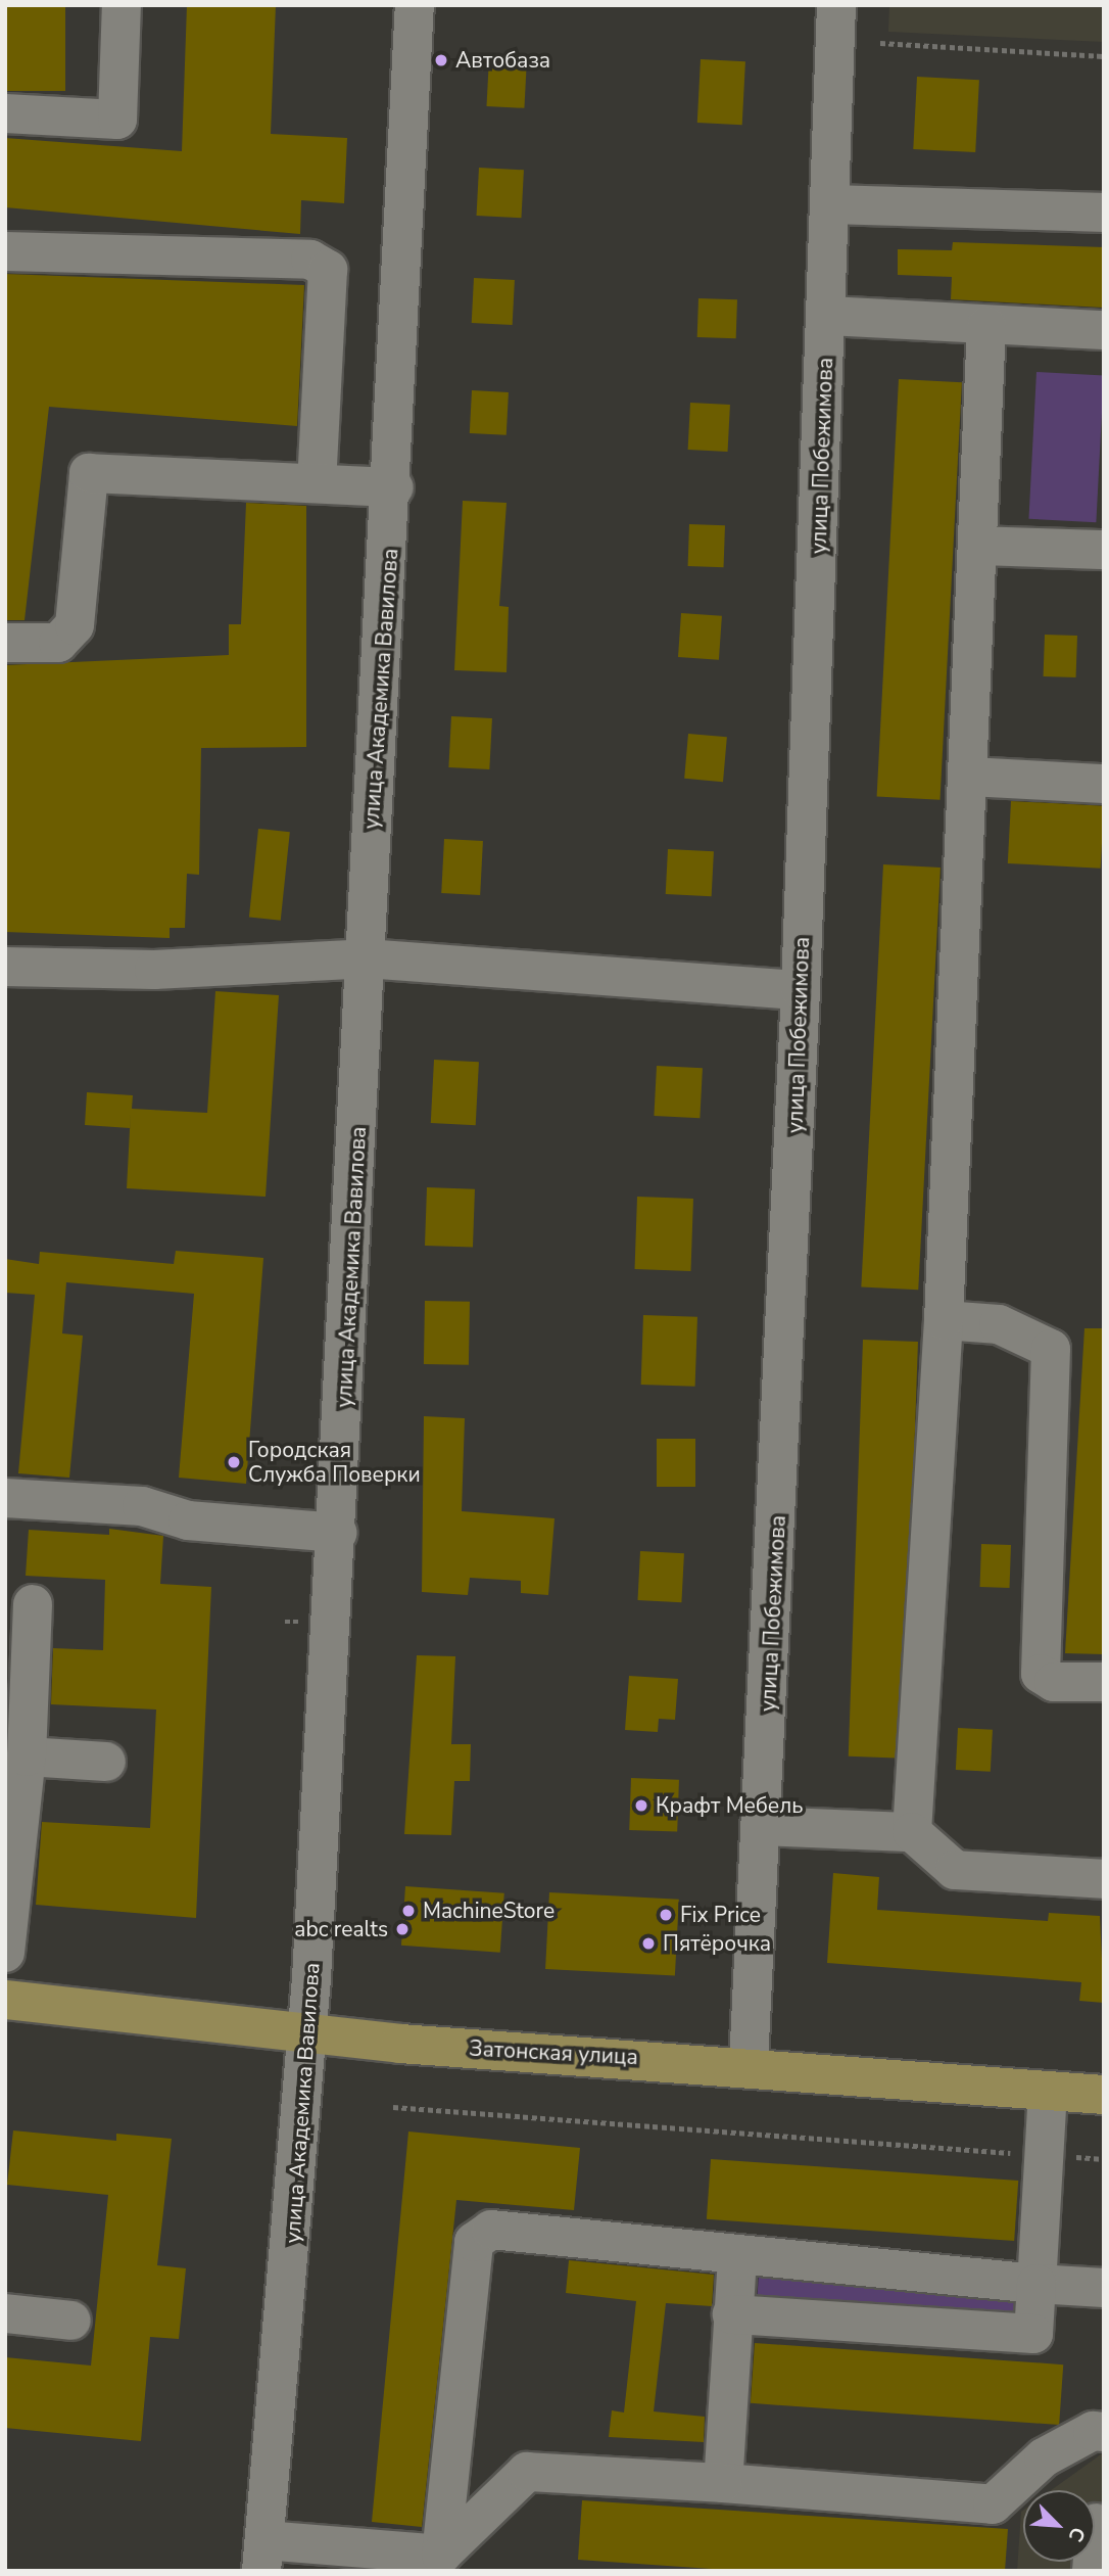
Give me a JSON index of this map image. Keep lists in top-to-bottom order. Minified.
{"streets":{"main road":["Затонская улица"],"street":["улица Побежимова","улица Академика Вавилова"]},"crossings":[["улица Побежимова","Затонская улица"],["улица Академика Вавилова","Затонская улица"]],"places":["Автобаза","Городская Служба Поверки","Крафт Мебель","MachineStore","Fix Price","abc realts","Пятёрочка"],"north":"bottom right"}
